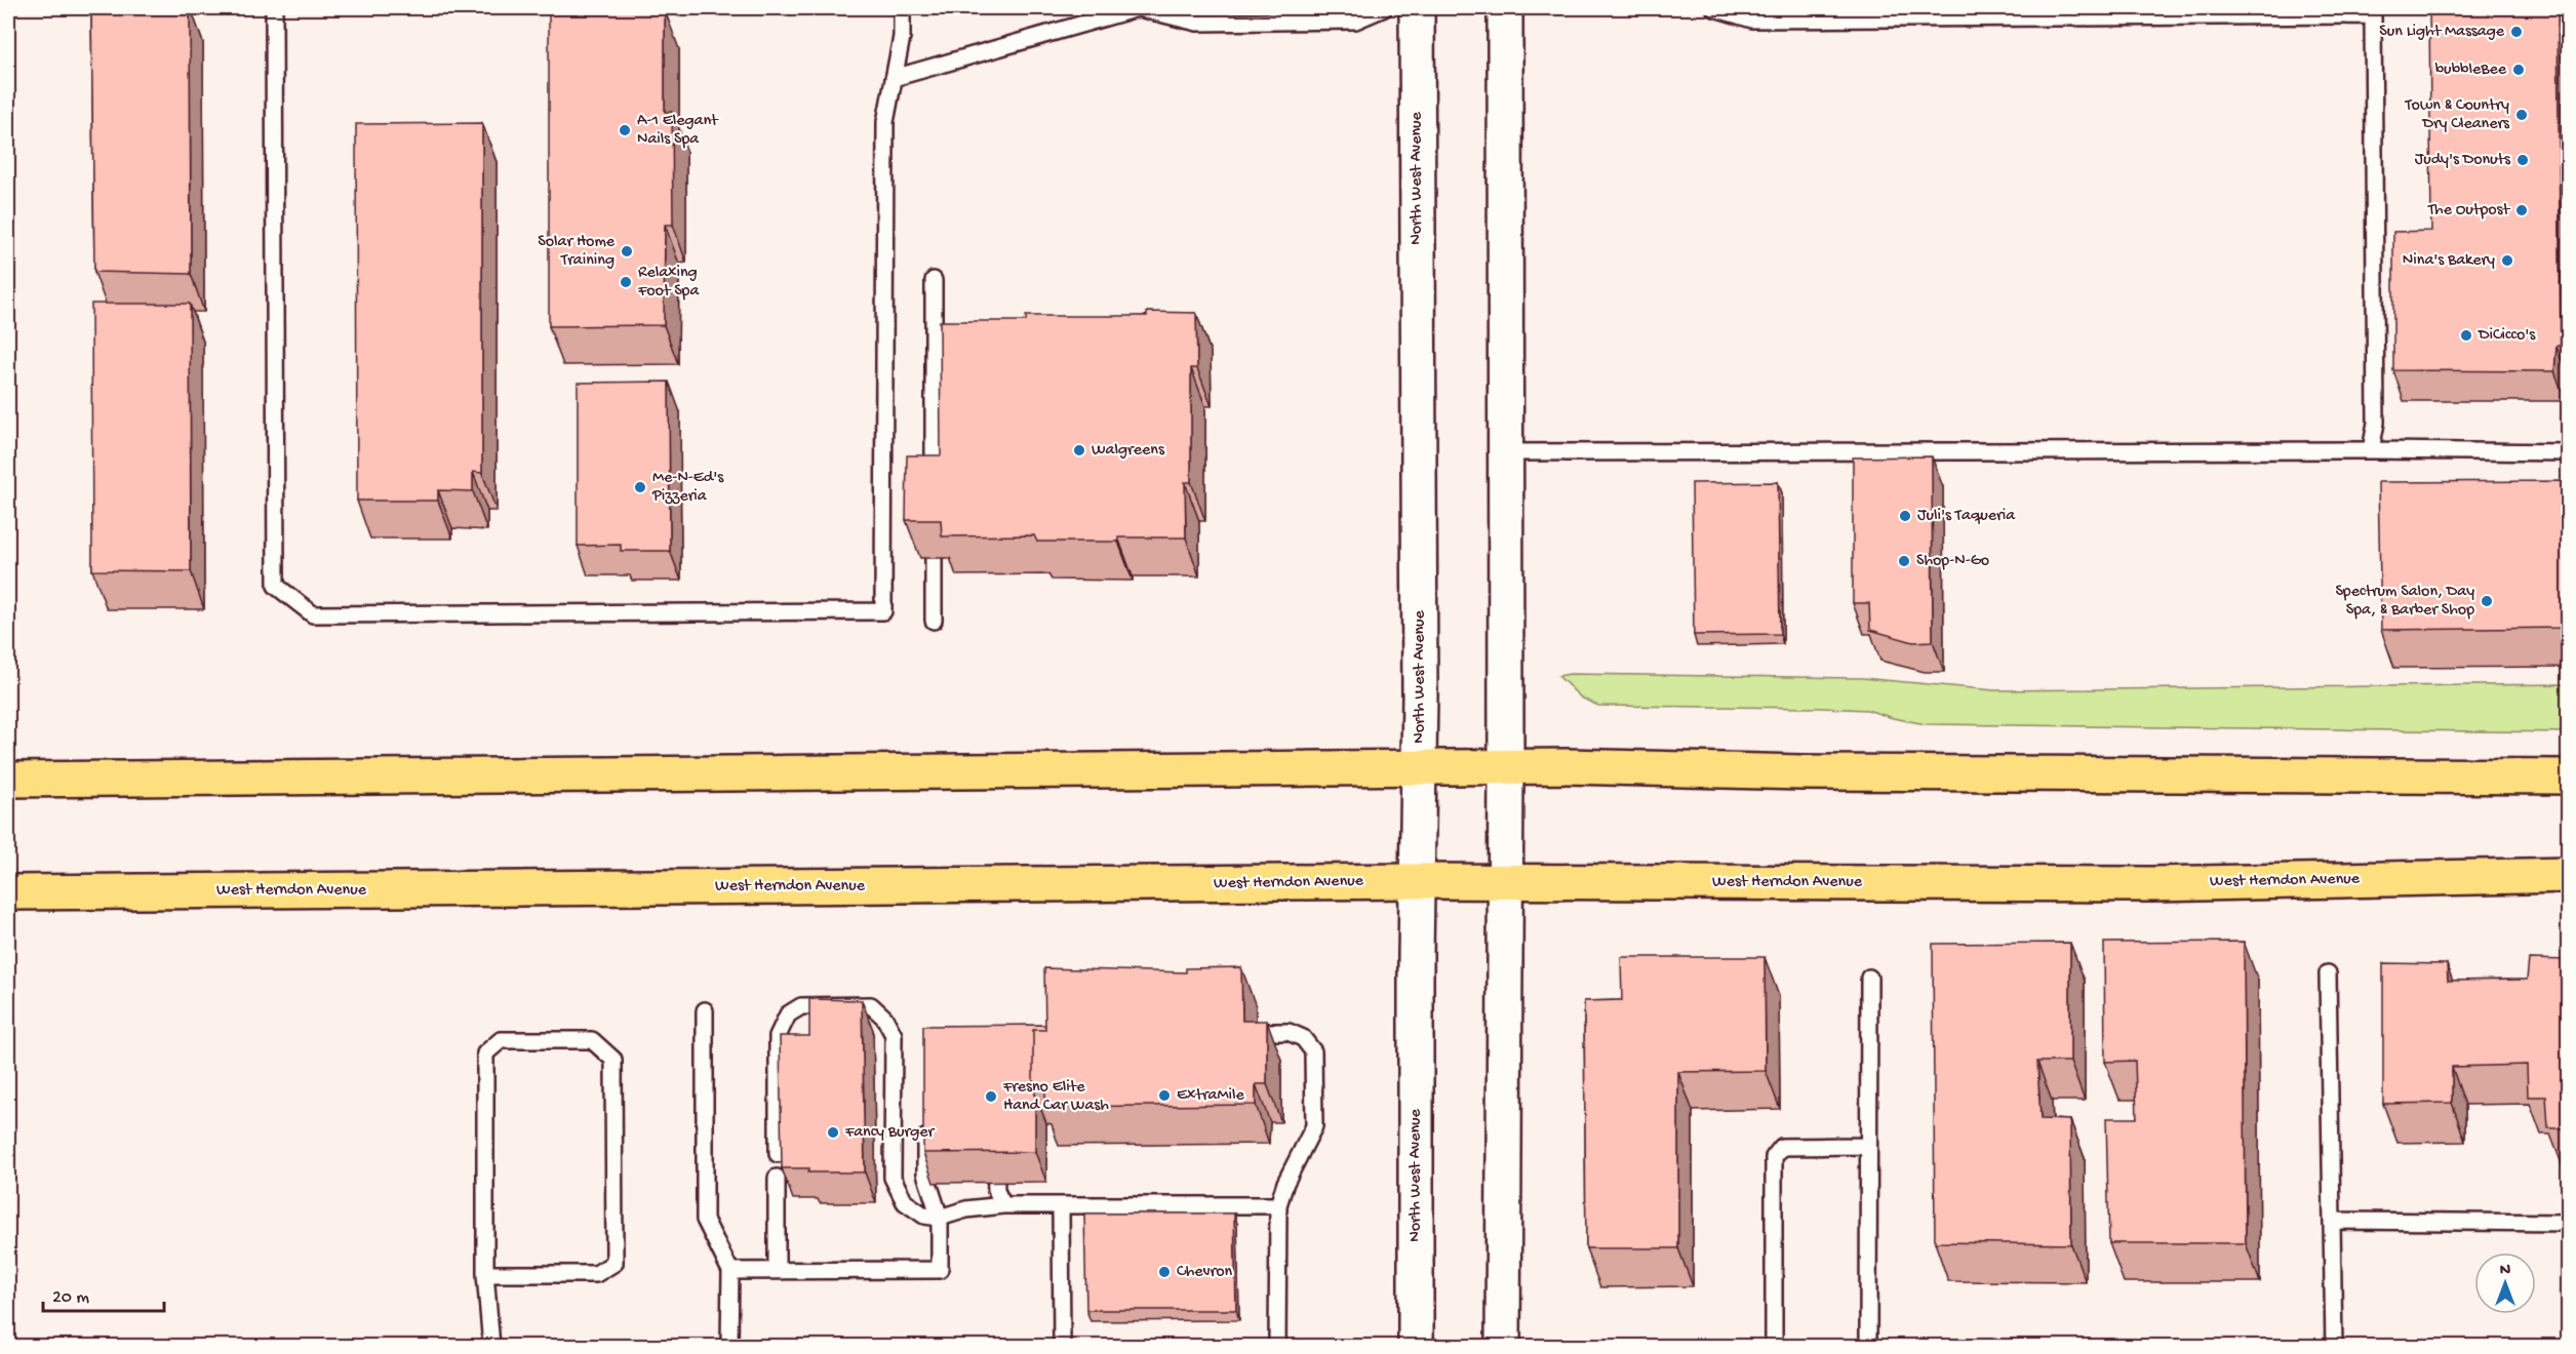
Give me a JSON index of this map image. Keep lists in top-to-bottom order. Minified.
{"streets":{"main road":["West Herndon Avenue"],"street":["North West Avenue"]},"crossings":[["North West Avenue","West Herndon Avenue"]],"places":["Sun Light Massage","bubbleBee","Town & Country Dry Cleaners","A-1 Elegant Nails Spa","Judy's Donuts","The Outpost","Solar Home Training","Nina's Bakery","Relaxing Foot Spa","DiCicco's","Walgreens","Me-N-Ed's Pizzeria","Juli's Taqueria","Shop-N-Go","Spectrum Salon, Day Spa, & Barber Shop","ExtraMile","Fresno Elite Hand Car Wash","Fancy Burger","Chevron"],"scale_bar":"20 m","north":"top"}
